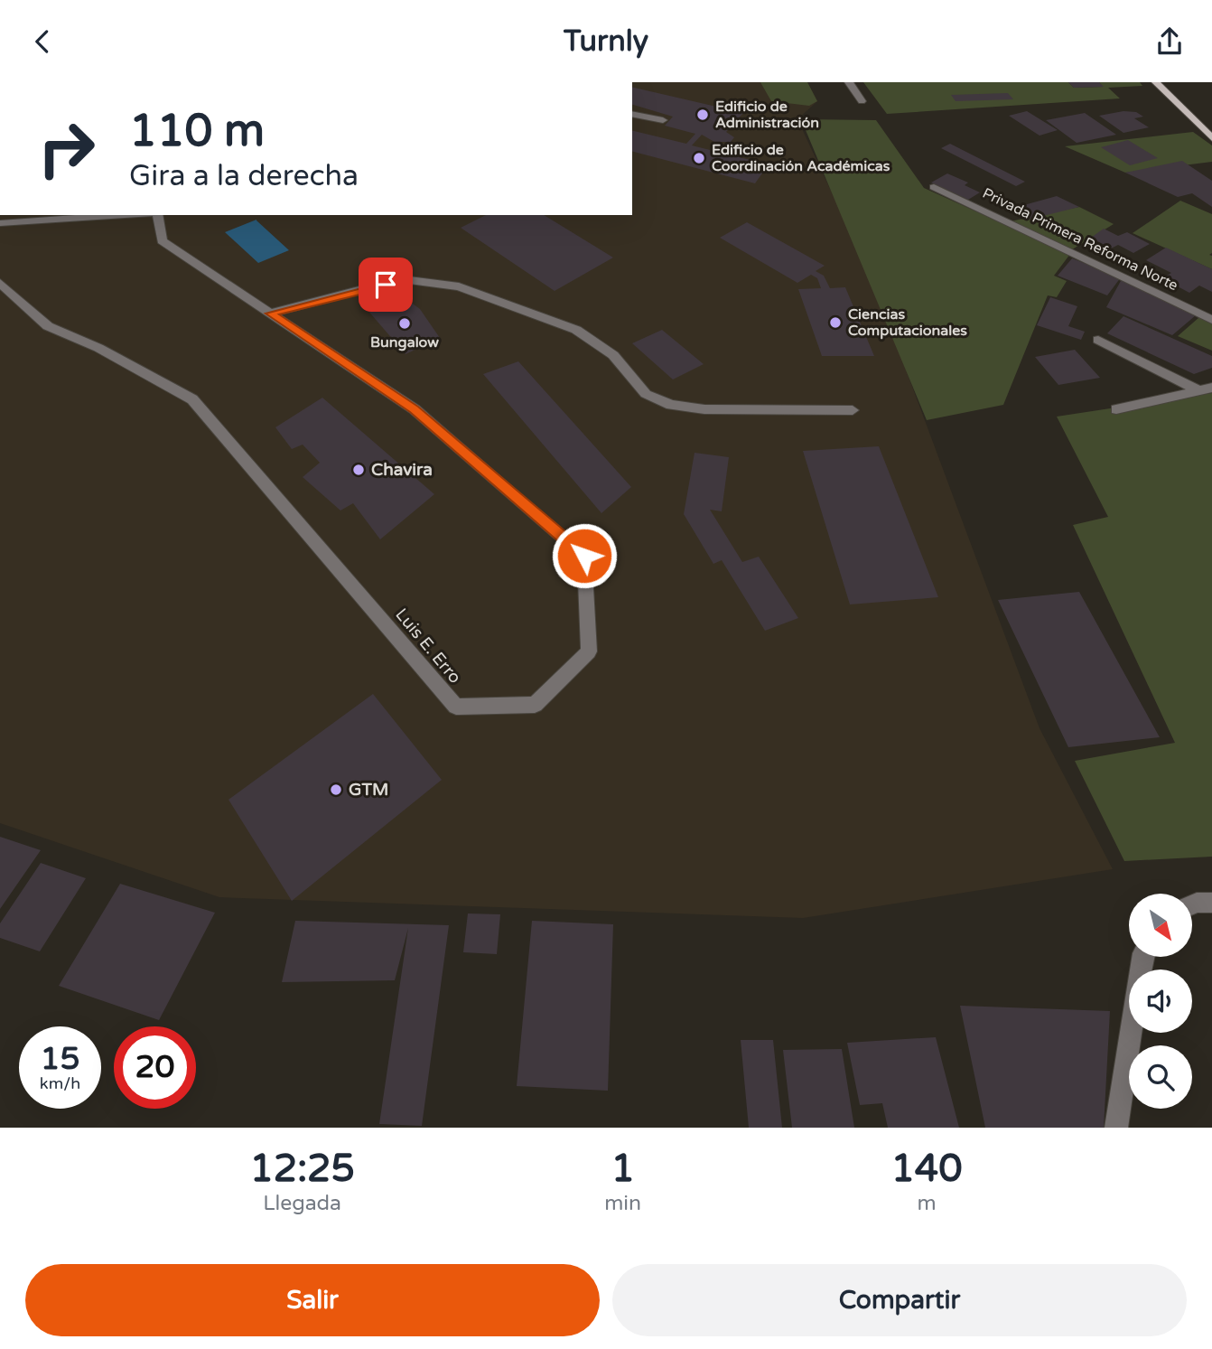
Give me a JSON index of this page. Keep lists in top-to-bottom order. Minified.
{"streets":{"street":["Privada Primera Reforma Norte","Luis E. Erro"]},"places":["Edificio de Administración","Edificio de Coordinación Académicas","Ciencias Computacionales","Bungalow","Chavira","GTM"],"north":"bottom right","page":{"header":"Turnly","turn":["110 m","Gira a la derecha"],"speed":"15 km/h","limit":"20","eta":["12:25","Llegada","1","min","140","m"],"buttons":["Salir","Compartir"]}}
